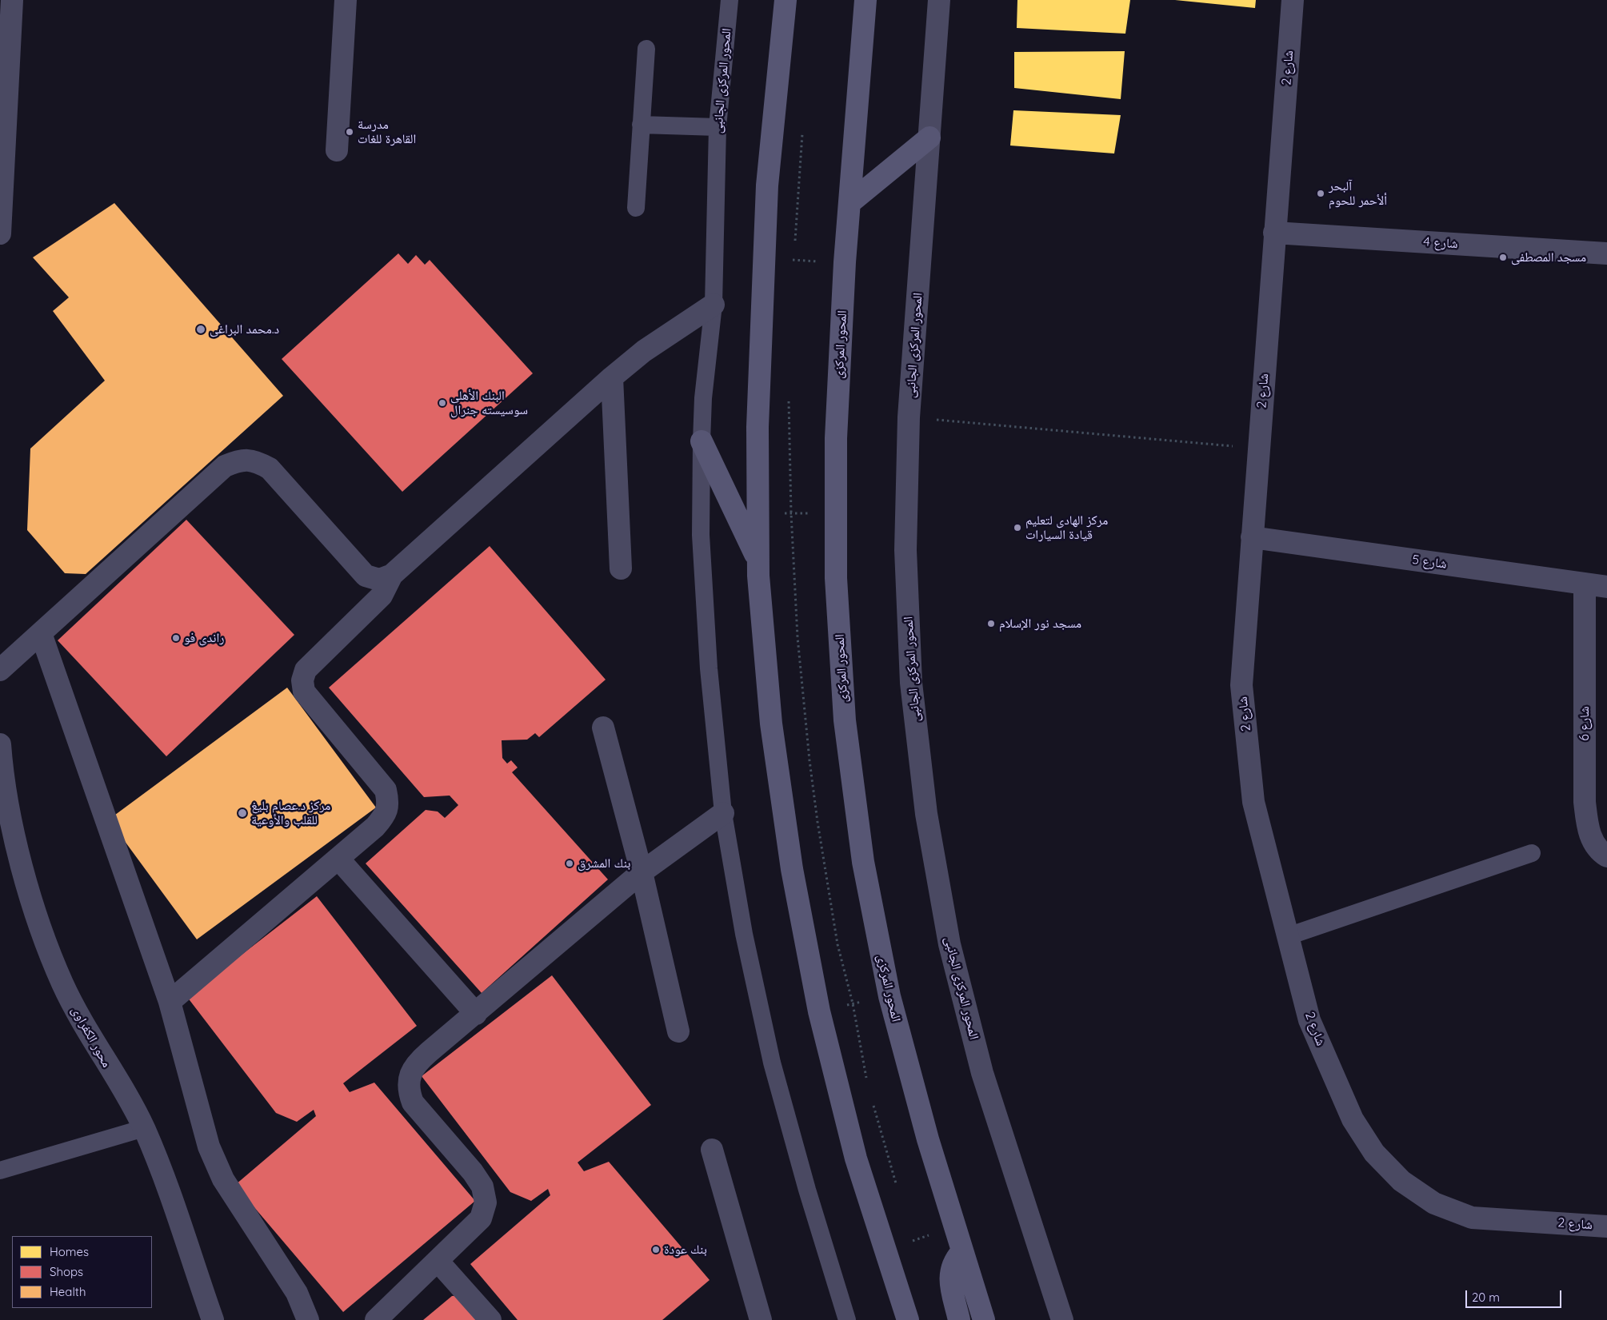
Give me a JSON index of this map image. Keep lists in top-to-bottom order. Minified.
{"streets":{"main road":["المحور المركزى"],"street":["شارع 2","المحور المركزى الجانبى","شارع 4","شارع 5","شارع 6","محور الكفراوى"]},"crossings":[["شارع 2","شارع 4"],["شارع 2","شارع 5"],["شارع 5","شارع 6"]],"places":["مدرسة القاهرة للغات","آلبحر ألأحمر للحوم","مسجد المصطفى","د.محمد البراغى","البنك الأهلى سوسيسته جنرال","مركز الهادى لتعليم قيادة السيارات","مسجد نور الإسلام","راندى فو","مركز د.عصام بليغ للقلب والأوعية","بنك المشرق","بنك عودة"],"legend":["Homes","Shops","Health"],"scale_bar":"20 m"}
